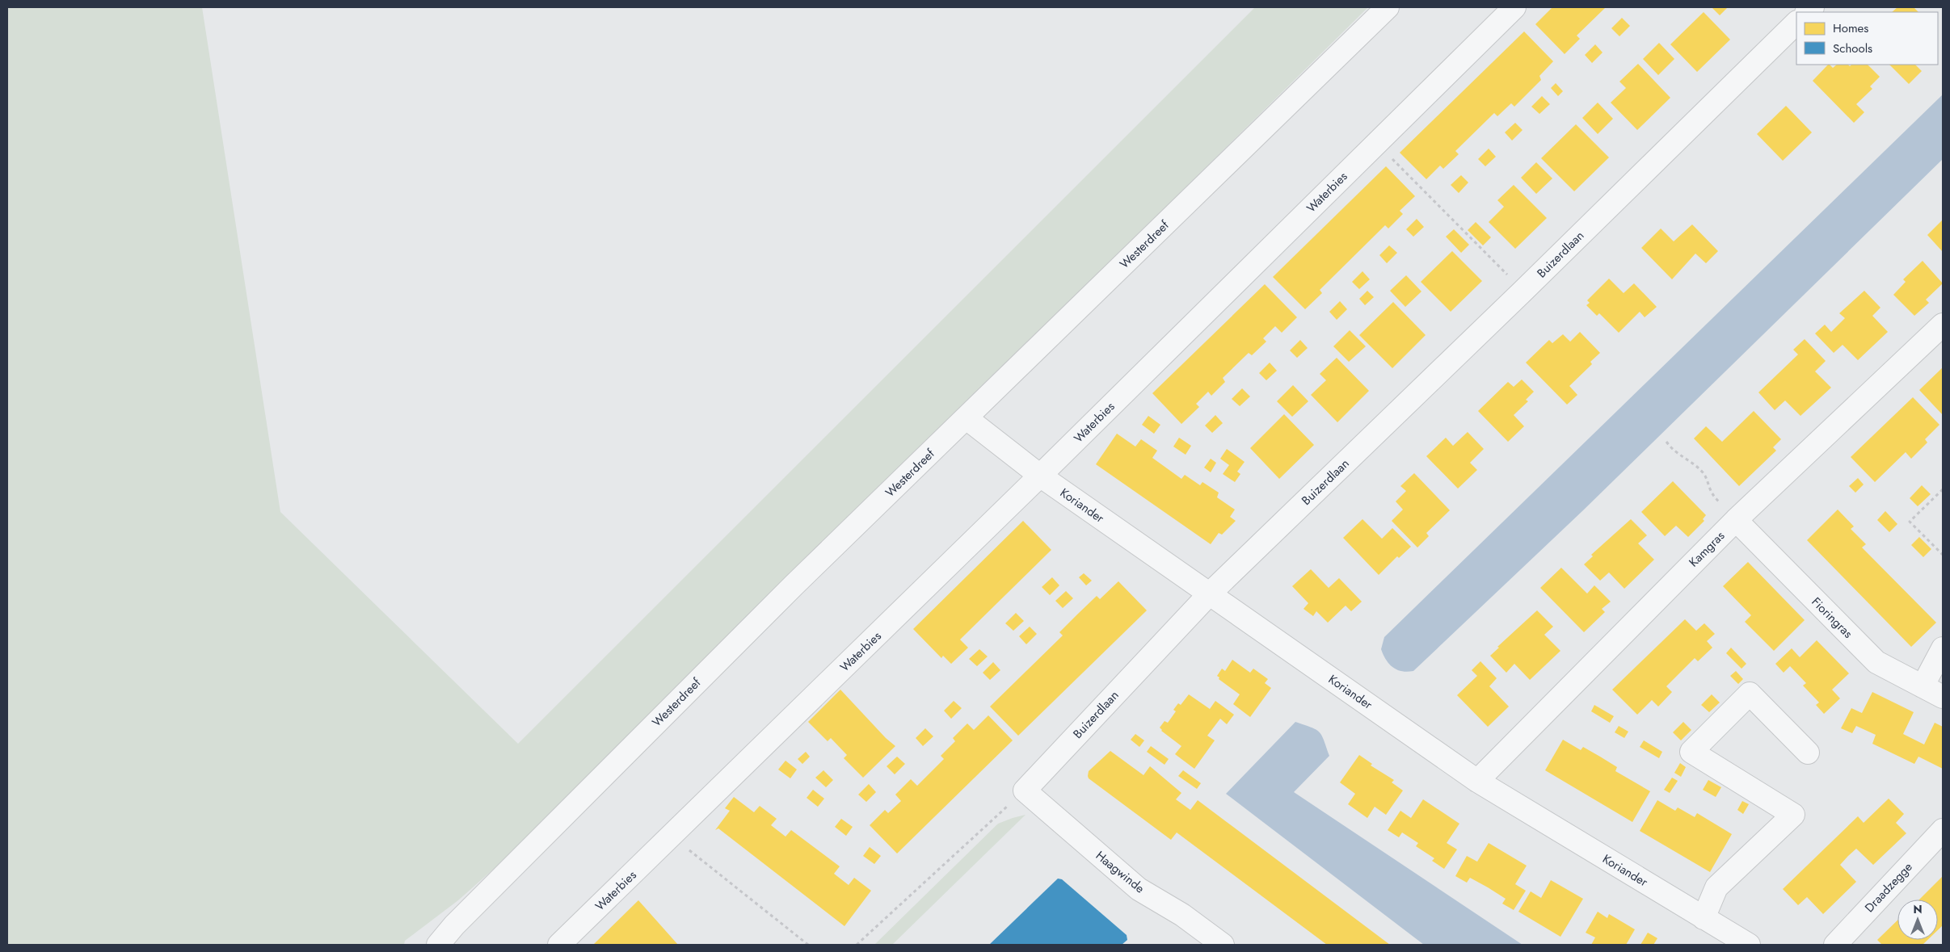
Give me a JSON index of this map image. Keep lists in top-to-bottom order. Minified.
{"streets":{"street":["Waterbies","Westerdreef","Buizerdlaan","Koriander","Kamgras","Fioringras","Haagwinde","Draadzegge"]},"crossings":[["Waterbies","Koriander"],["Westerdreef","Koriander"],["Buizerdlaan","Koriander"],["Buizerdlaan","Haagwinde"],["Koriander","Kamgras"],["Kamgras","Fioringras"]],"legend":["Homes","Schools"],"north":"top"}
